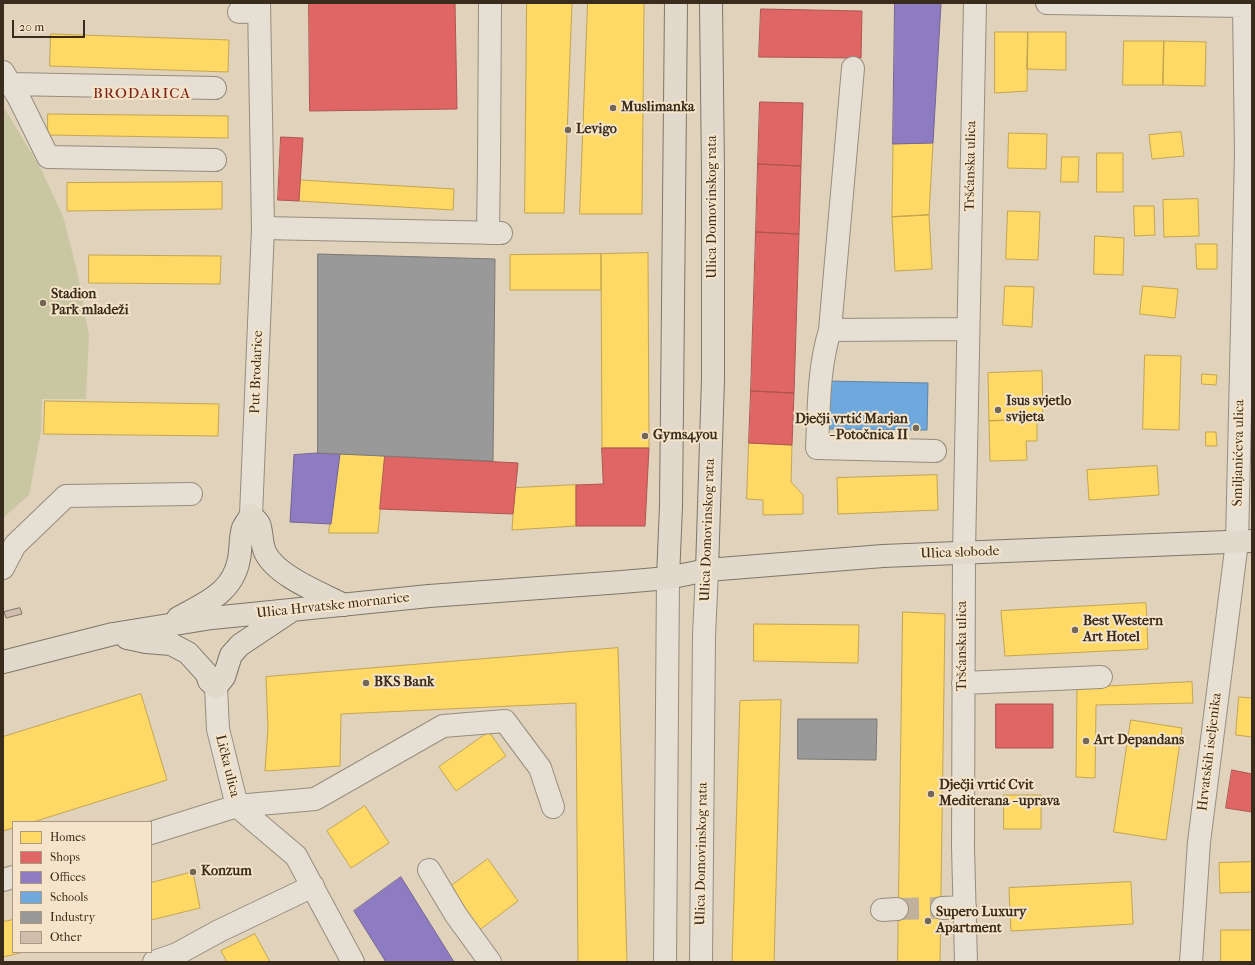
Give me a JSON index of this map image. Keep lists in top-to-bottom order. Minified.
{"streets":{"main road":["Ulica Domovinskog rata","Ulica slobode","Ulica Hrvatske mornarice"],"street":["Tršćanska ulica","Put Brodarice","Smiljanićeva ulica","Hrvatskih iseljenika","Lička ulica"]},"crossings":[["Tršćanska ulica","Ulica slobode"],["Ulica Domovinskog rata","Ulica slobode"],["Smiljanićeva ulica","Ulica slobode"],["Smiljanićeva ulica","Hrvatskih iseljenika"],["Ulica slobode","Ulica Hrvatske mornarice"],["Ulica slobode","Hrvatskih iseljenika"]],"districts":["BRODARICA"],"places":["Muslimanka","Levigo","Stadion Park mladeži","Isus svjetlo svijeta","Dječji vrtić Marjan - Potočnica II","Gyms4you","Best Western Art Hotel","BKS Bank","Art Depandans","Dječji vrtić Cvit Mediterana - uprava","Konzum","Supero Luxury Apartment"],"legend":["Homes","Shops","Offices","Schools","Industry","Other"],"scale_bar":"20 m"}
